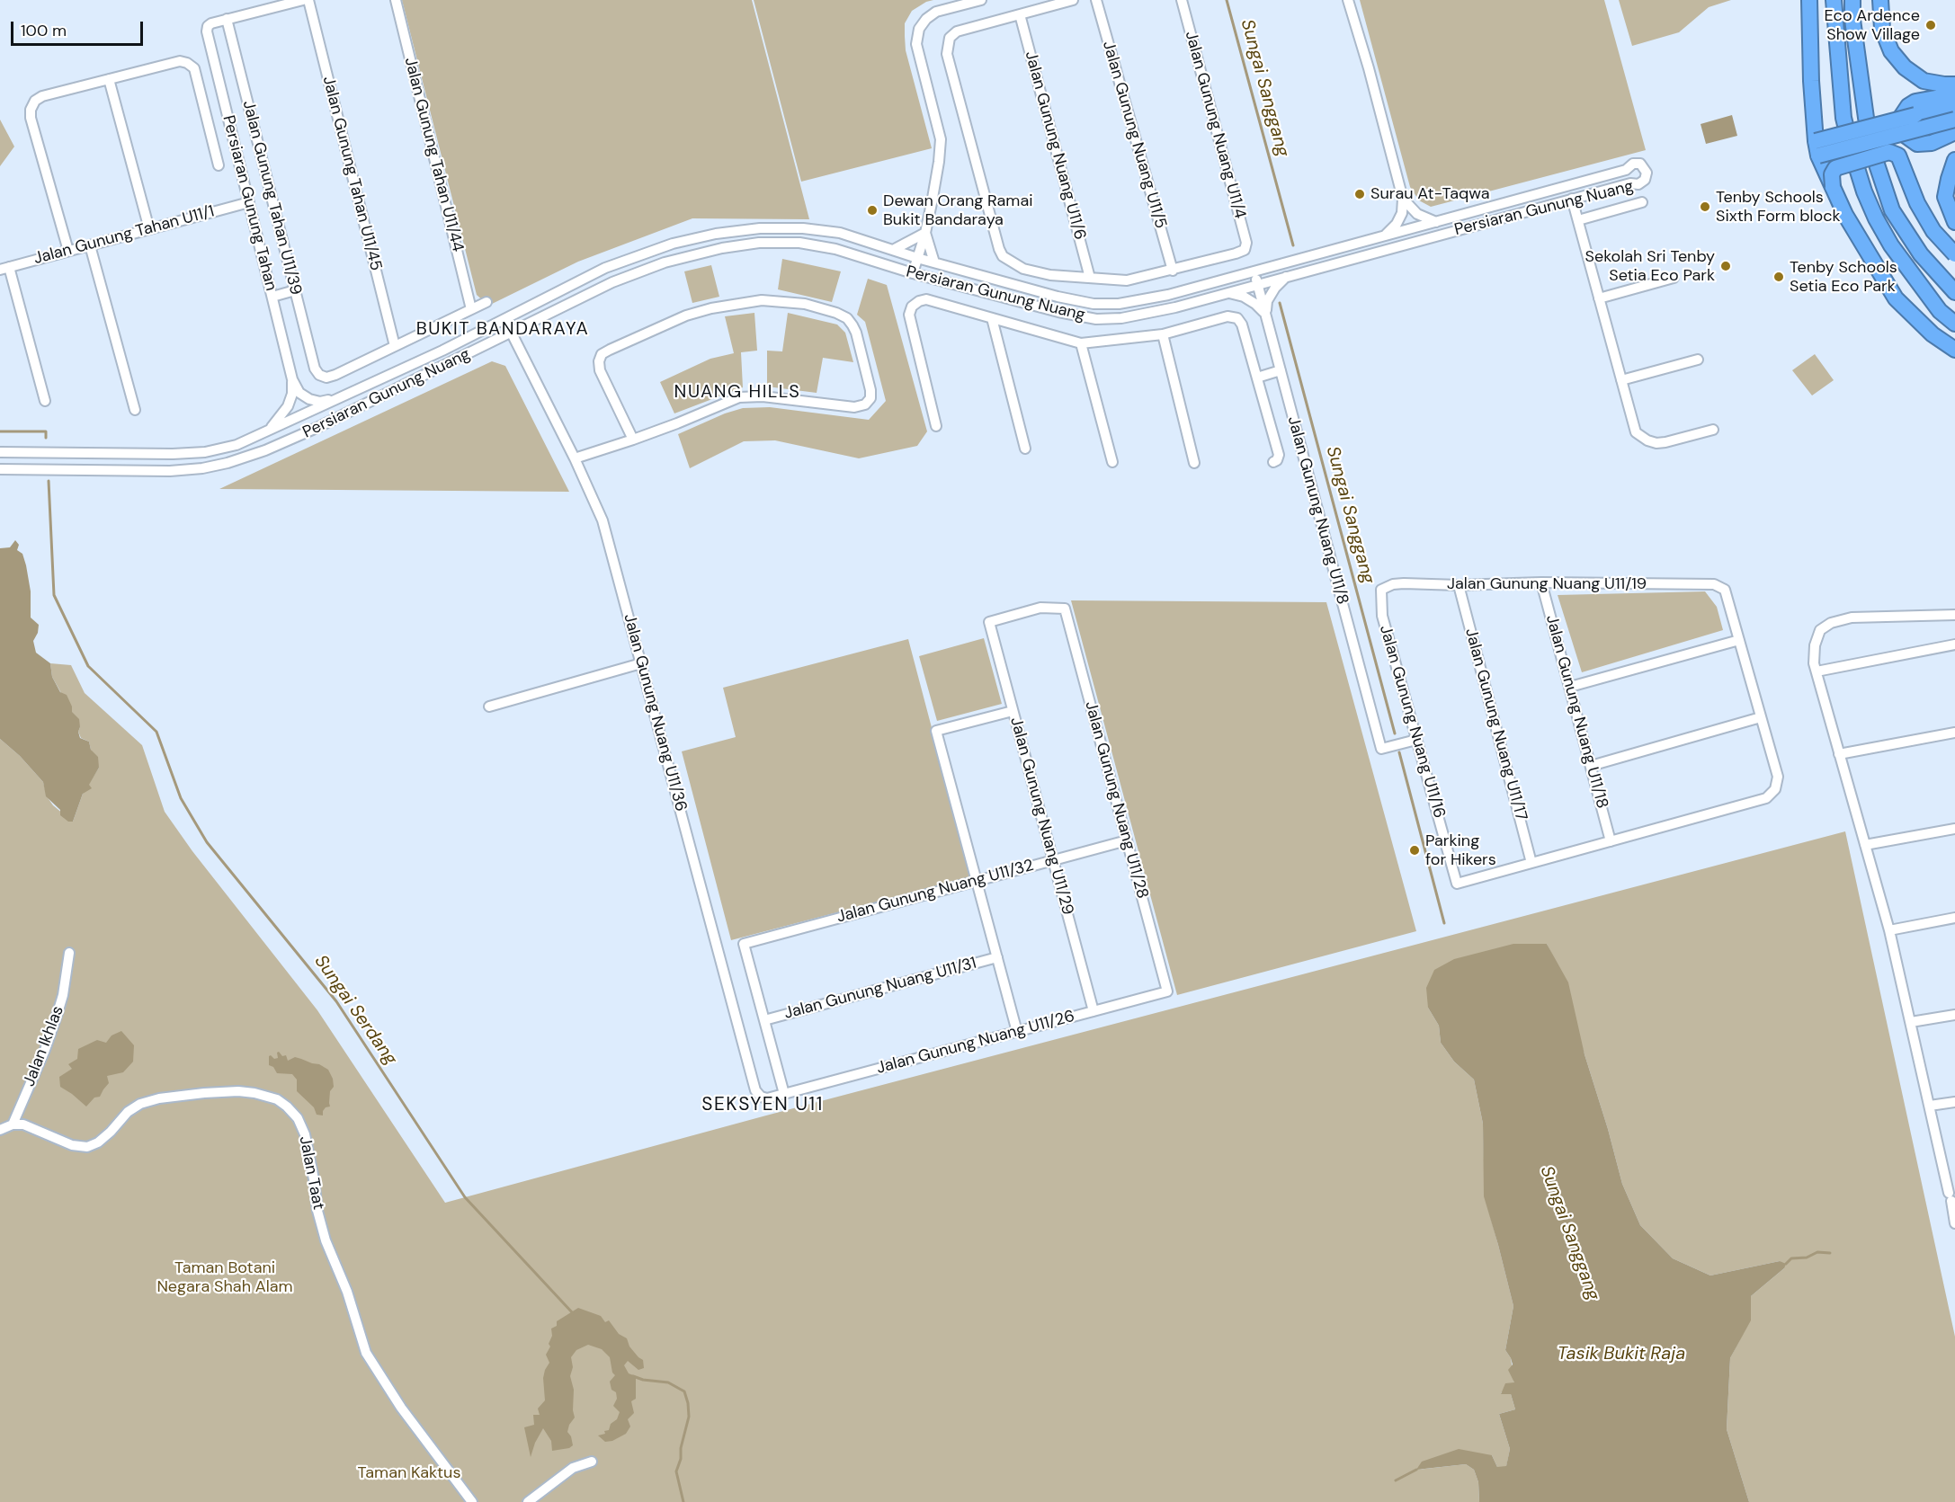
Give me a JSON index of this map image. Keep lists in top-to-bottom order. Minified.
{"streets":{"street":["Jalan Gunung Nuang U11/4","Jalan Gunung Nuang U11/5","Jalan Gunung Nuang U11/6","Jalan Gunung Tahan U11/44","Jalan Gunung Tahan U11/45","Jalan Gunung Tahan U11/39","Persiaran Gunung Tahan","Persiaran Gunung Nuang","Jalan Gunung Tahan U11/1","Jalan Gunung Nuang U11/8","Jalan Gunung Nuang U11/19","Jalan Gunung Nuang U11/18","Jalan Gunung Nuang U11/36","Jalan Gunung Nuang U11/16","Jalan Gunung Nuang U11/17","Jalan Gunung Nuang U11/28","Jalan Gunung Nuang U11/29","Jalan Gunung Nuang U11/32","Jalan Gunung Nuang U11/31","Jalan Gunung Nuang U11/26","Jalan Ikhlas","Jalan Taat"]},"crossings":[["Jalan Gunung Nuang U11/4","Jalan Gunung Nuang U11/5"],["Jalan Gunung Tahan U11/45","Jalan Gunung Tahan U11/39"],["Jalan Gunung Tahan U11/39","Persiaran Gunung Tahan"],["Persiaran Gunung Tahan","Jalan Gunung Tahan U11/1"],["Persiaran Gunung Nuang","Jalan Gunung Nuang U11/8"],["Persiaran Gunung Nuang","Jalan Gunung Nuang U11/36"],["Jalan Gunung Nuang U11/8","Jalan Gunung Nuang U11/16"],["Jalan Gunung Nuang U11/19","Jalan Gunung Nuang U11/18"],["Jalan Gunung Nuang U11/19","Jalan Gunung Nuang U11/16"],["Jalan Gunung Nuang U11/19","Jalan Gunung Nuang U11/17"],["Jalan Gunung Nuang U11/36","Jalan Gunung Nuang U11/26"],["Jalan Gunung Nuang U11/16","Jalan Gunung Nuang U11/17"],["Jalan Gunung Nuang U11/28","Jalan Gunung Nuang U11/29"],["Jalan Gunung Nuang U11/28","Jalan Gunung Nuang U11/32"],["Jalan Gunung Nuang U11/28","Jalan Gunung Nuang U11/26"],["Jalan Gunung Nuang U11/29","Jalan Gunung Nuang U11/32"],["Jalan Gunung Nuang U11/29","Jalan Gunung Nuang U11/26"],["Jalan Gunung Nuang U11/32","Jalan Gunung Nuang U11/31"],["Jalan Ikhlas","Jalan Taat"]],"districts":["BUKIT BANDARAYA","NUANG HILLS","SEKSYEN U11"],"water":["Sungai Sanggang","Sungai Serdang","Tasik Bukit Raja"],"parks":["Taman Botani Negara Shah Alam","Taman Kaktus"],"places":["Eco Ardence Show Village","Surau At-Taqwa","Tenby Schools Sixth Form block","Dewan Orang Ramai Bukit Bandaraya","Sekolah Sri Tenby Setia Eco Park","Tenby Schools Setia Eco Park","Parking for Hikers"],"scale_bar":"100 m"}
